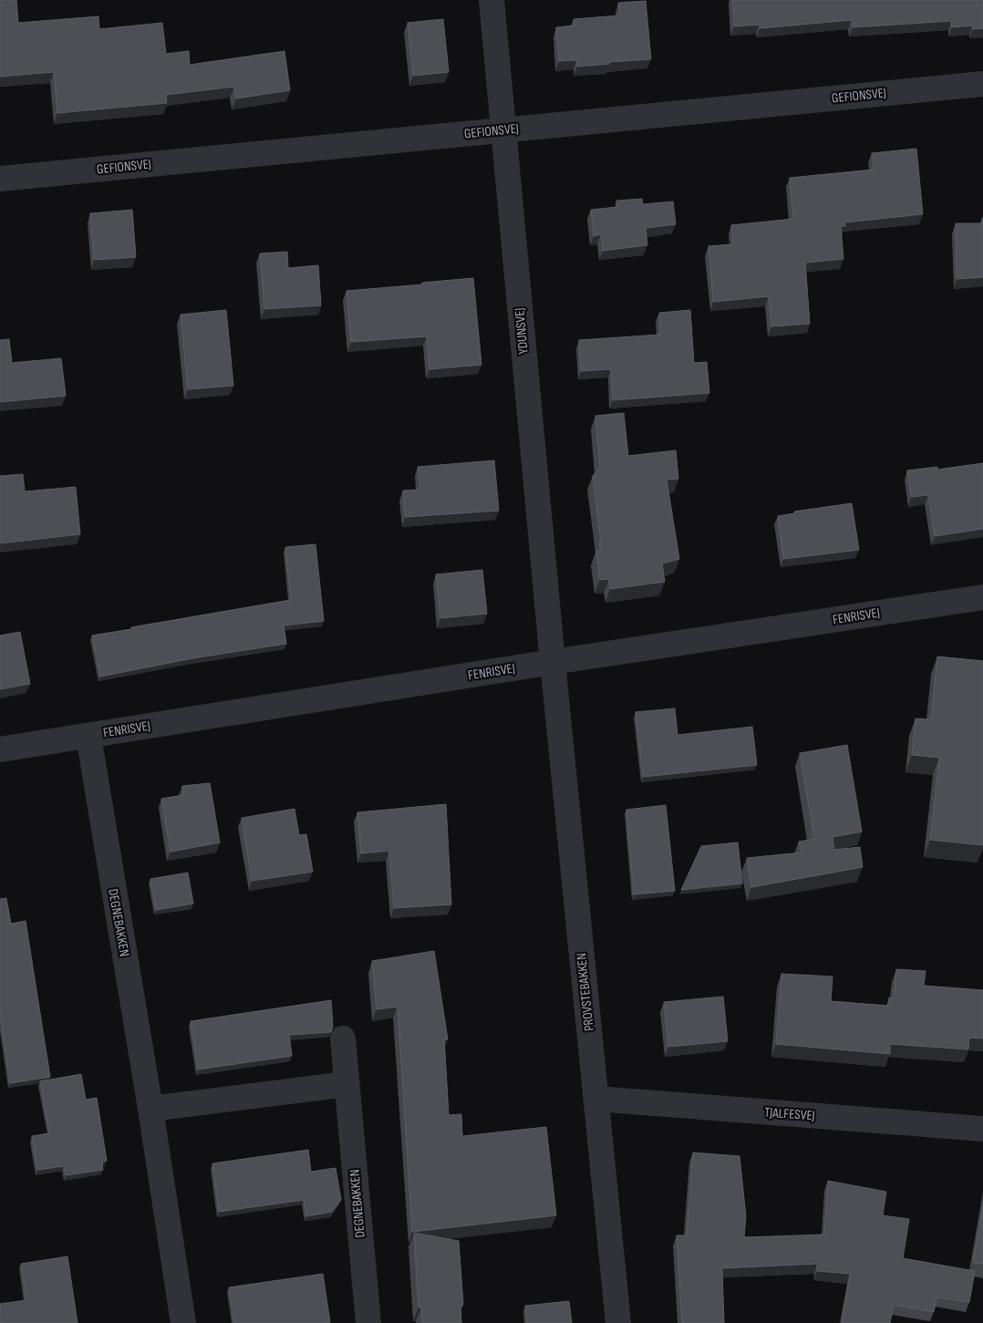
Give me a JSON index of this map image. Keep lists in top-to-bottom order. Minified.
{"streets":{"street":["GEFIONSVEJ","YDUNSVEJ","FENRISVEJ","DEGNEBAKKEN","PROVSTEBAKKEN","TJALFESVEJ"]},"crossings":[["GEFIONSVEJ","YDUNSVEJ"],["YDUNSVEJ","FENRISVEJ"],["YDUNSVEJ","PROVSTEBAKKEN"],["FENRISVEJ","DEGNEBAKKEN"],["FENRISVEJ","PROVSTEBAKKEN"],["PROVSTEBAKKEN","TJALFESVEJ"]]}
